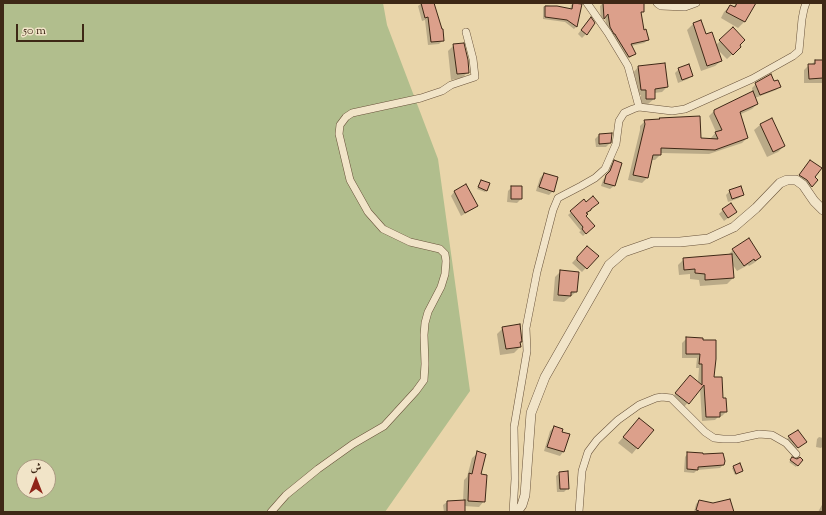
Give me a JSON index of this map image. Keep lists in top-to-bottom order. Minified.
{"scale_bar":"50 m","north":"top"}
